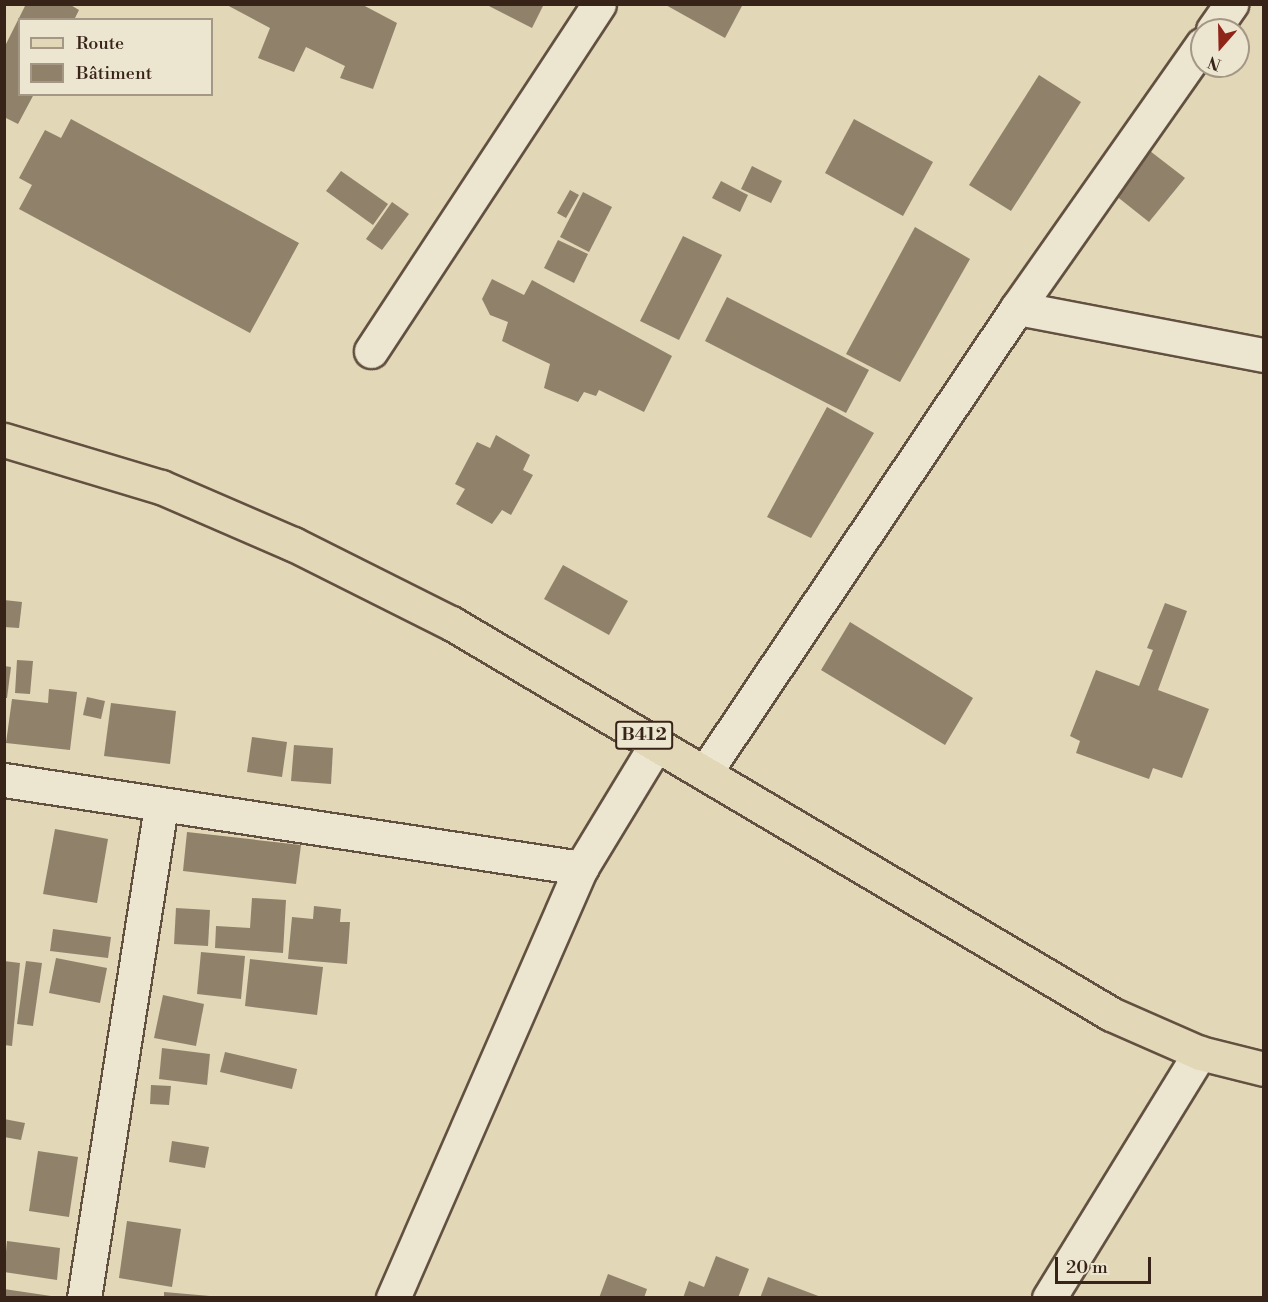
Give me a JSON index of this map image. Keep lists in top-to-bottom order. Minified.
{"streets":{"main road":["B412"]},"legend":["Route","Bâtiment"],"scale_bar":"20 m","north":"bottom"}
